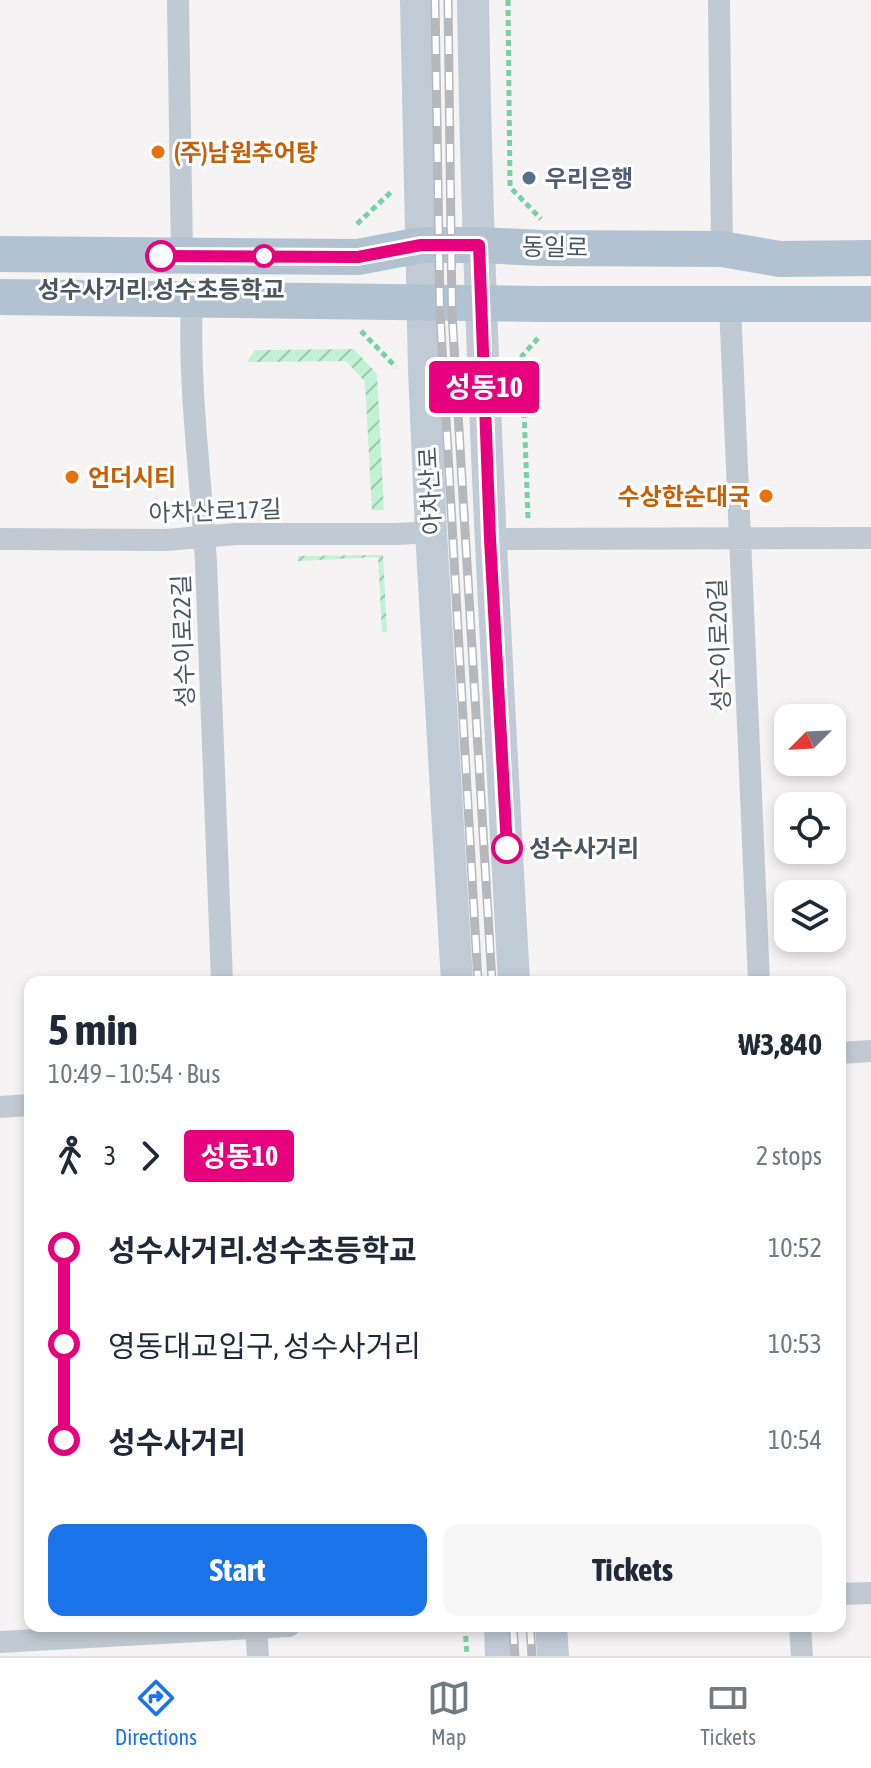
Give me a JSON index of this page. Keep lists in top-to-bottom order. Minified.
{"streets":{"main road":["동일로","아차산로"],"street":["아차산로17길","성수이로22길","성수이로20길"]},"crossings":[["동일로","아차산로"],["아차산로","아차산로17길"],["아차산로17길","성수이로22길"]],"places":["(주)남원추어탕","우리은행","성수사거리.성수초등학교","언더시티","수상한순대국","성수사거리"],"lines":["bus line 성동10"],"north":"bottom left","page":{"on_map":"성동10","heading":["5 min","10:49 – 10:54 · Bus","₩3,840"],"legs":["3","성동10","2 stops"],"list":[{"name":"성수사거리.성수초등학교","value":"10:52"},{"name":"영동대교입구, 성수사거리","value":"10:53"},{"name":"성수사거리","value":"10:54"}],"buttons":["Start","Tickets"],"tabs":["Directions","Map","Tickets"]}}
